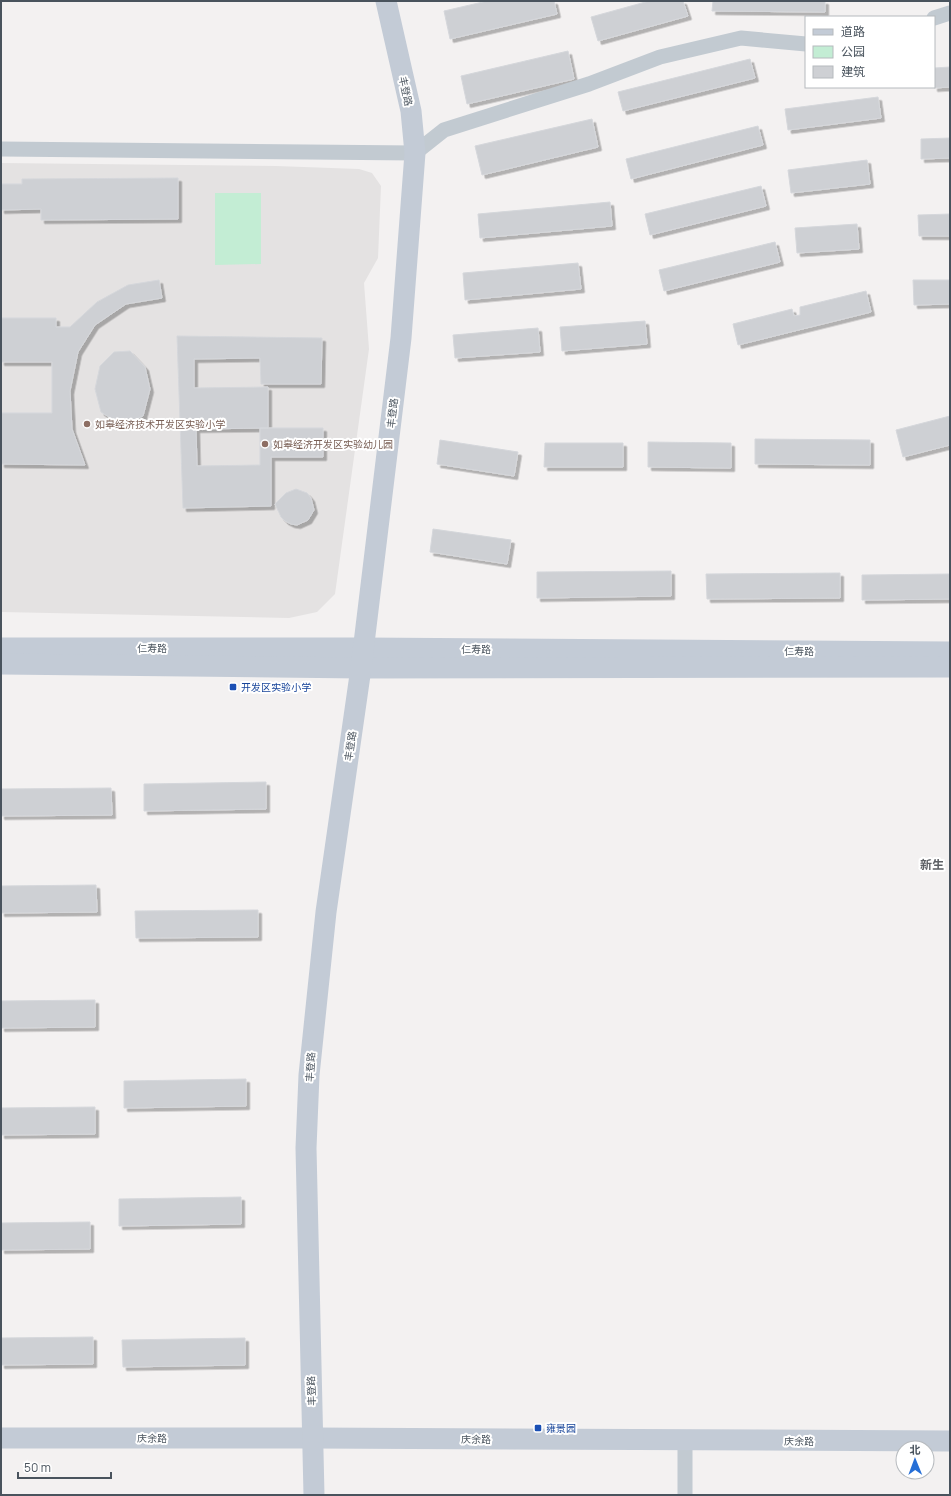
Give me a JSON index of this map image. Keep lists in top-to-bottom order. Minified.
{"streets":{"street":["丰登路","仁寿路","庆余路"]},"crossings":[["丰登路","仁寿路"],["丰登路","庆余路"]],"districts":["新生"],"places":{"other":["如皋经济技术开发区实验小学","如皋经济开发区实验幼儿园"],"transit":["开发区实验小学","雍景园"]},"legend":["道路","公园","建筑"],"scale_bar":"50 m","north":"top"}
